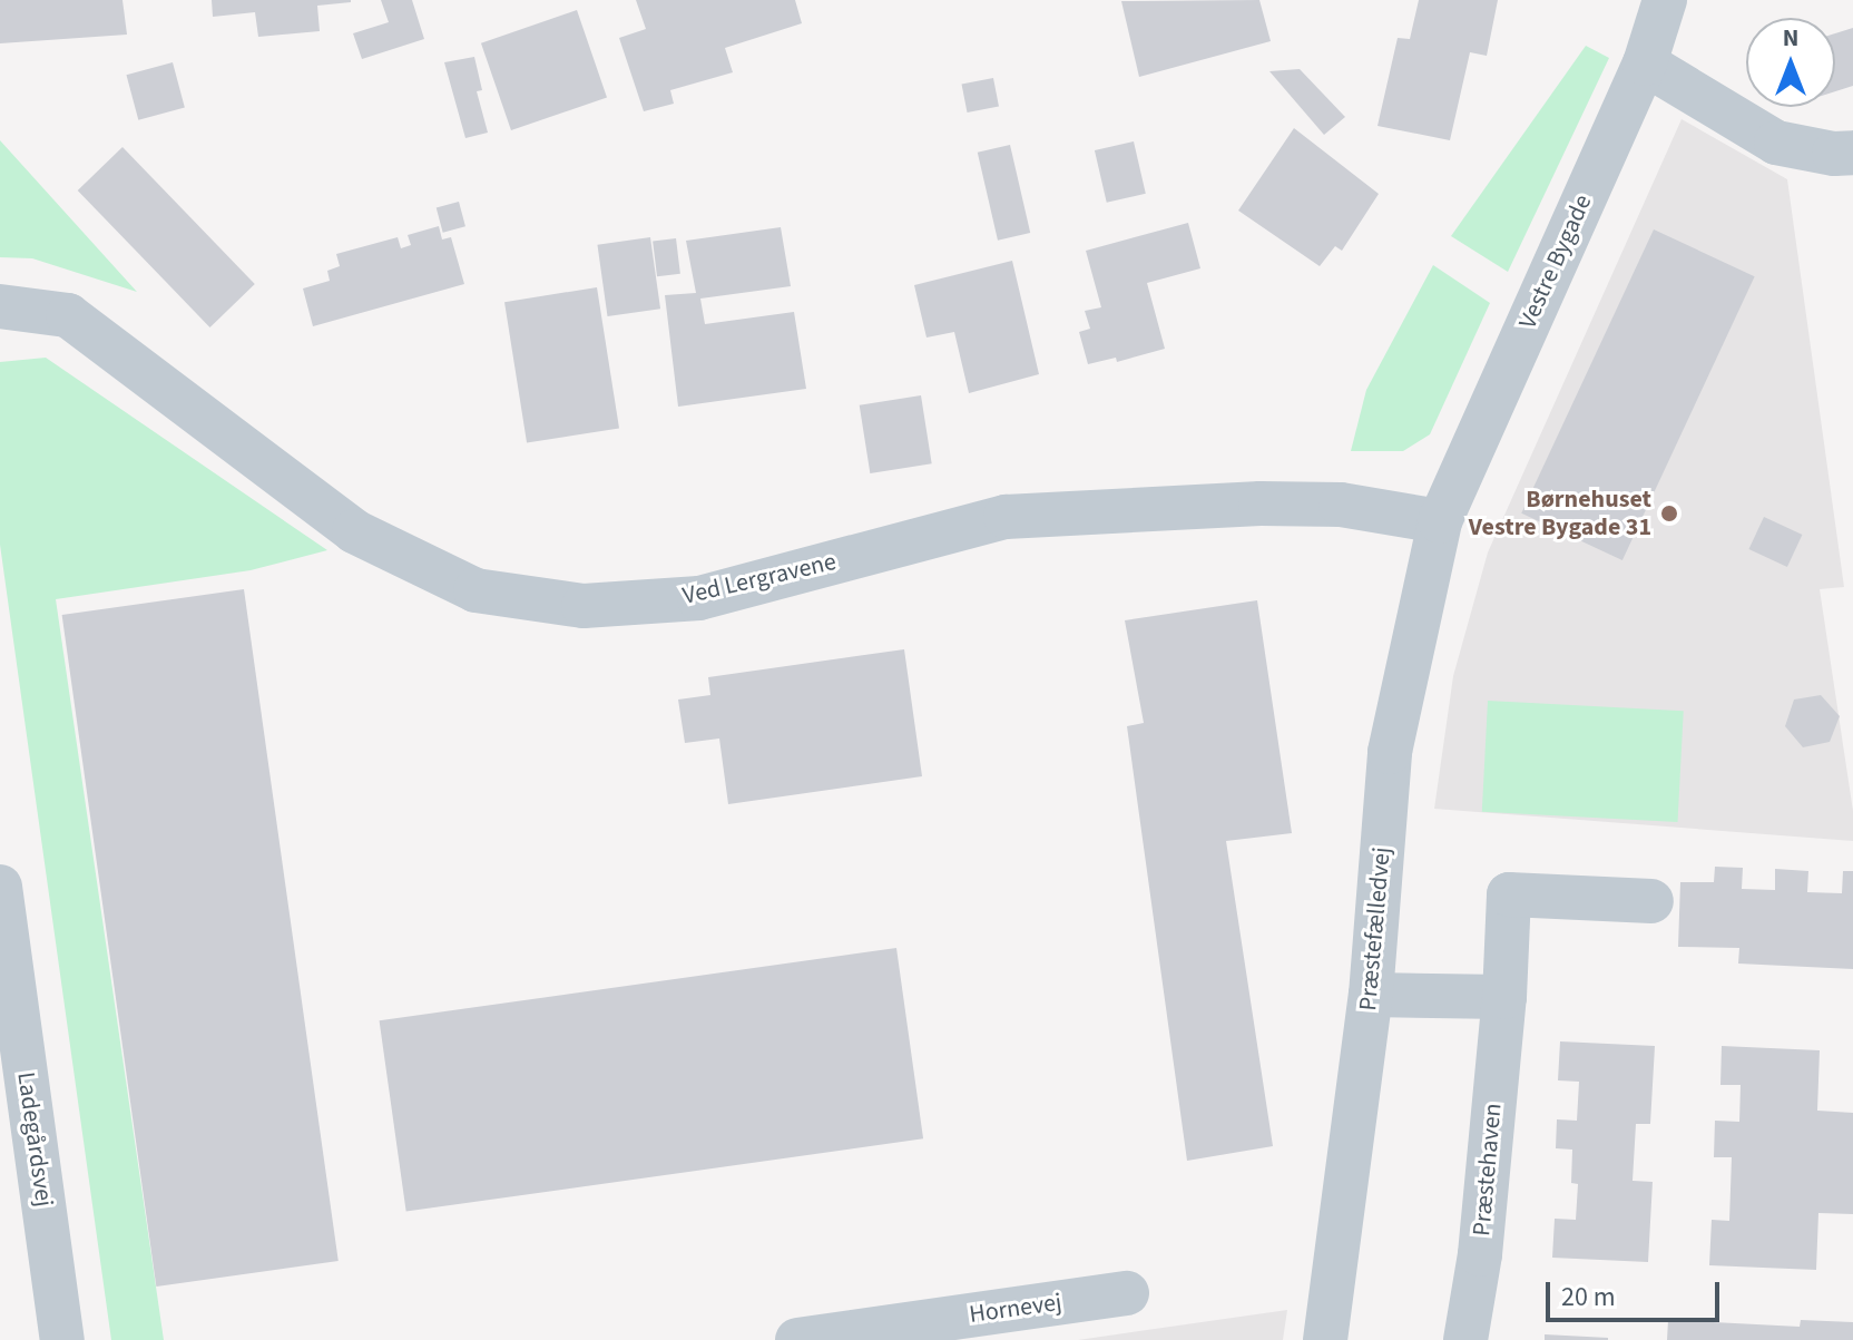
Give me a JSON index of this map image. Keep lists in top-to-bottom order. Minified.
{"streets":{"street":["Vestre Bygade","Ved Lergravene","Præstefælledvej","Ladegårdsvej","Præstehaven","Hornevej"]},"crossings":[["Vestre Bygade","Ved Lergravene"],["Vestre Bygade","Præstefælledvej"],["Ved Lergravene","Præstefælledvej"]],"places":["Børnehuset Vestre Bygade 31"],"scale_bar":"20 m","north":"top"}
